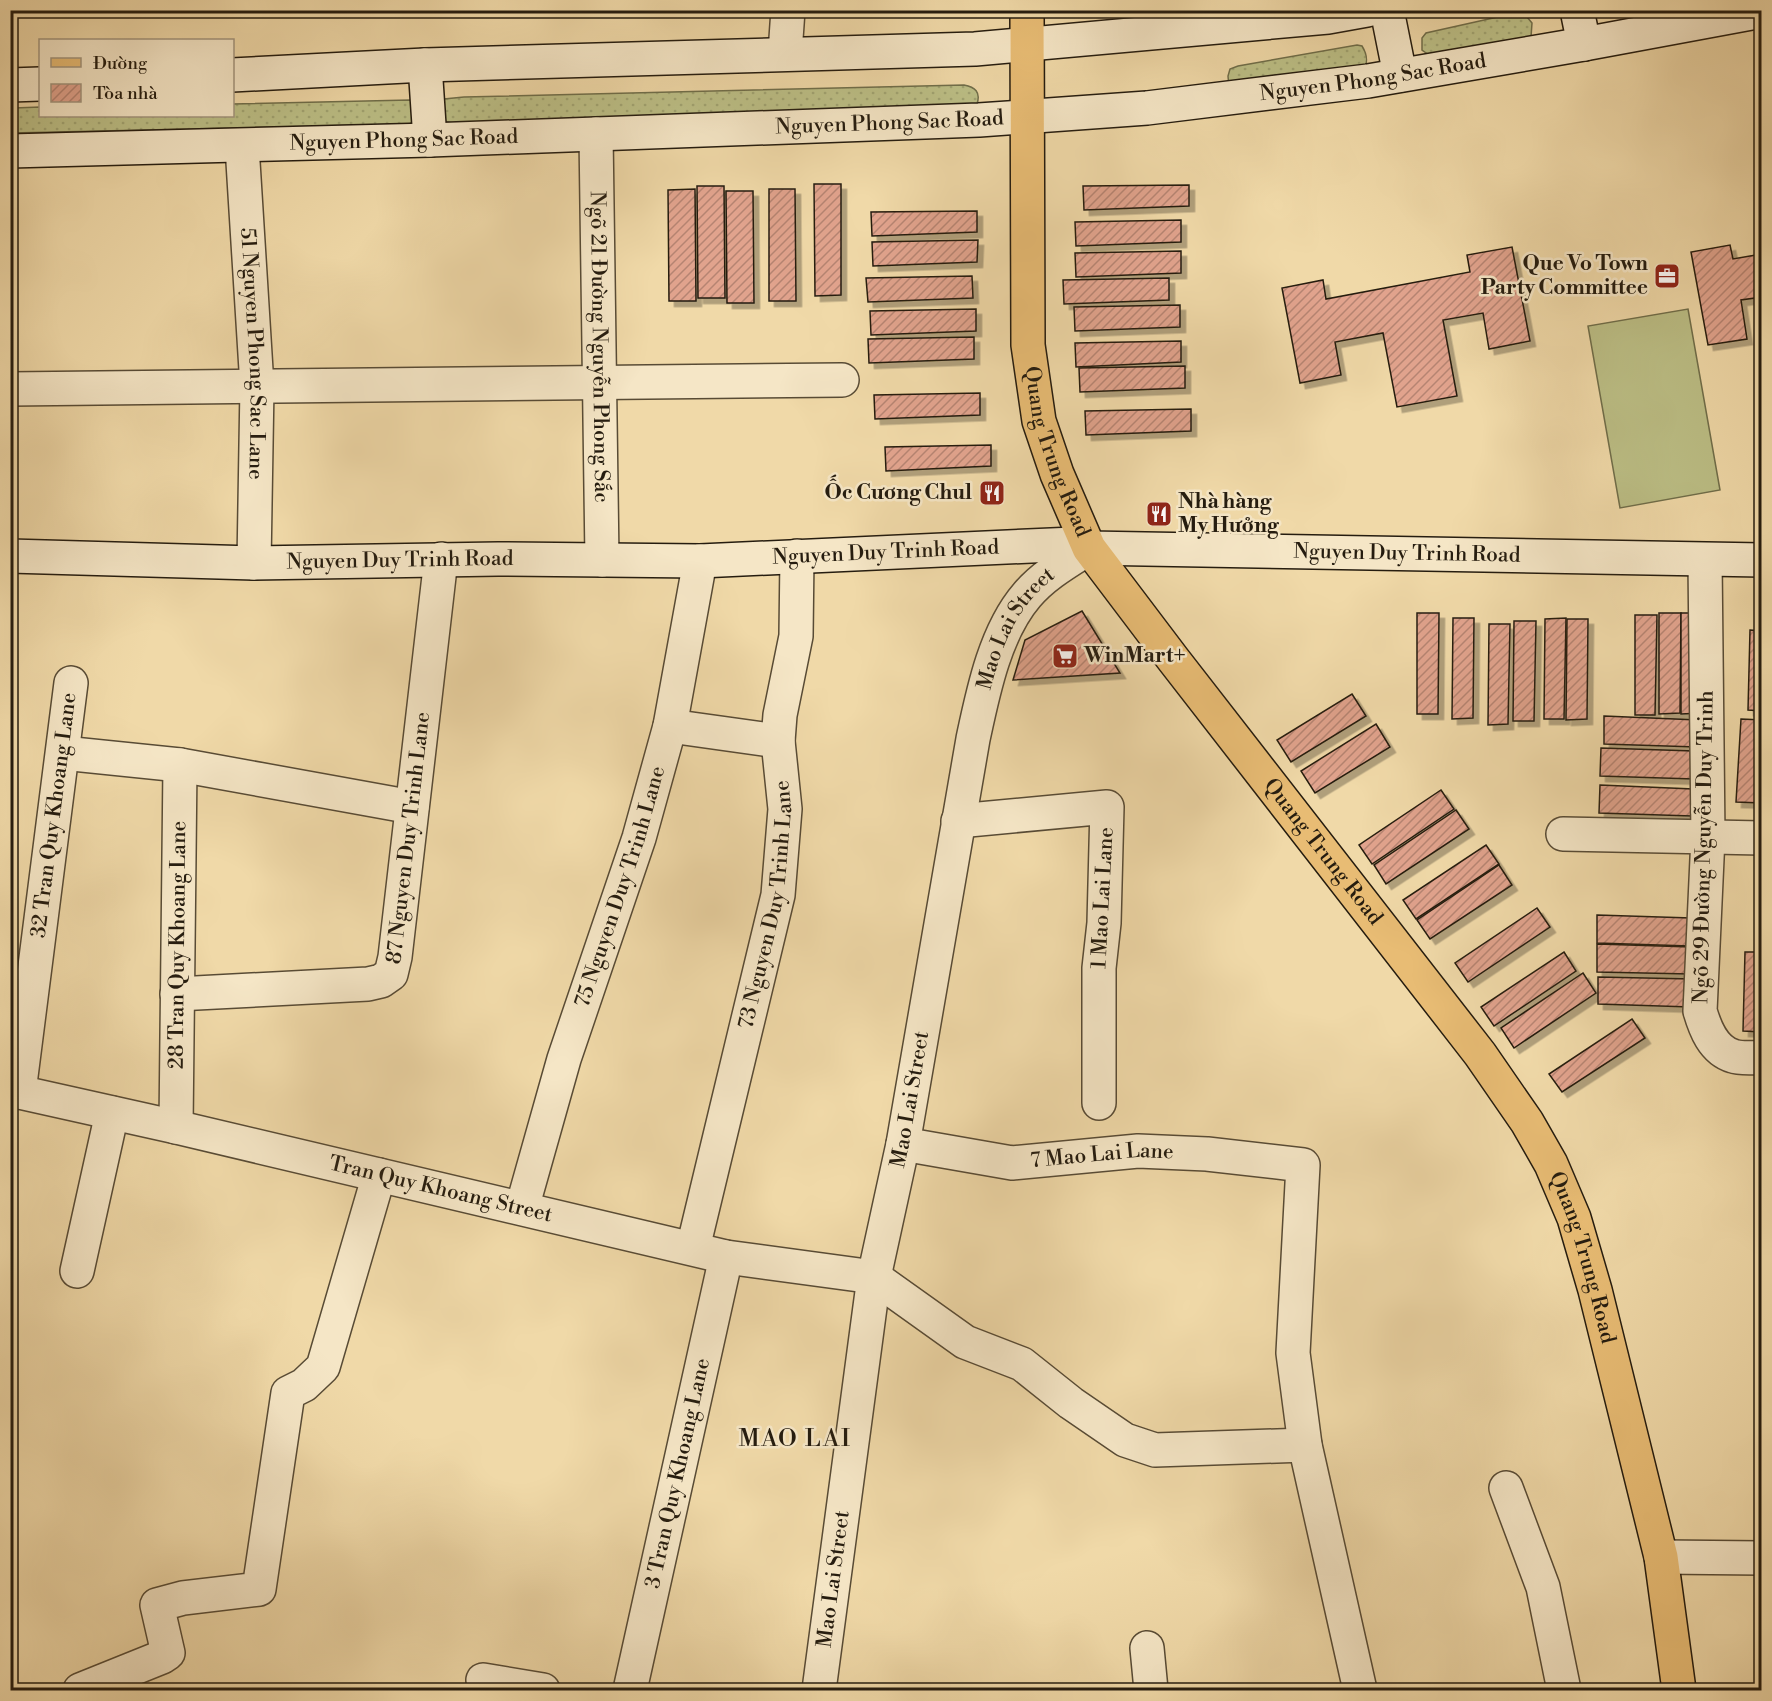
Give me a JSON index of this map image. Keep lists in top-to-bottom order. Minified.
{"streets":{"main road":["Quang Trung Road"],"street":["Nguyen Phong Sac Road","Ngõ 21 Đường Nguyễn Phong Sắc","51 Nguyen Phong Sac Lane","Nguyen Duy Trinh Road","Mao Lai Street","32 Tran Quy Khoang Lane","87 Nguyen Duy Trinh Lane","Ngõ 29 Đường Nguyễn Duy Trinh","75 Nguyen Duy Trinh Lane","1 Mao Lai Lane","73 Nguyen Duy Trinh Lane","28 Tran Quy Khoang Lane","7 Mao Lai Lane","Tran Quy Khoang Street","3 Tran Quy Khoang Lane"]},"crossings":[["Nguyen Phong Sac Road","Ngõ 21 Đường Nguyễn Phong Sắc"],["Nguyen Phong Sac Road","51 Nguyen Phong Sac Lane"],["Nguyen Phong Sac Road","Quang Trung Road"],["Ngõ 21 Đường Nguyễn Phong Sắc","Nguyen Duy Trinh Road"],["51 Nguyen Phong Sac Lane","Nguyen Duy Trinh Road"],["Quang Trung Road","Nguyen Duy Trinh Road"],["Quang Trung Road","Mao Lai Street"],["Nguyen Duy Trinh Road","Mao Lai Street"],["Nguyen Duy Trinh Road","87 Nguyen Duy Trinh Lane"],["Nguyen Duy Trinh Road","Ngõ 29 Đường Nguyễn Duy Trinh"],["Nguyen Duy Trinh Road","75 Nguyen Duy Trinh Lane"],["Nguyen Duy Trinh Road","73 Nguyen Duy Trinh Lane"],["Mao Lai Street","1 Mao Lai Lane"],["Mao Lai Street","7 Mao Lai Lane"],["Mao Lai Street","Tran Quy Khoang Street"],["32 Tran Quy Khoang Lane","Tran Quy Khoang Street"],["87 Nguyen Duy Trinh Lane","28 Tran Quy Khoang Lane"],["75 Nguyen Duy Trinh Lane","Tran Quy Khoang Street"],["73 Nguyen Duy Trinh Lane","Tran Quy Khoang Street"],["28 Tran Quy Khoang Lane","Tran Quy Khoang Street"],["Tran Quy Khoang Street","3 Tran Quy Khoang Lane"]],"districts":["MAO LAI"],"places":{"office":["Que Vo Town Party Committee"],"restaurant":["Ốc Cương Chul","Nhà hàng My Hưởng"],"supermarket":["WinMart+"]},"legend":["Đường","Tòa nhà"]}
